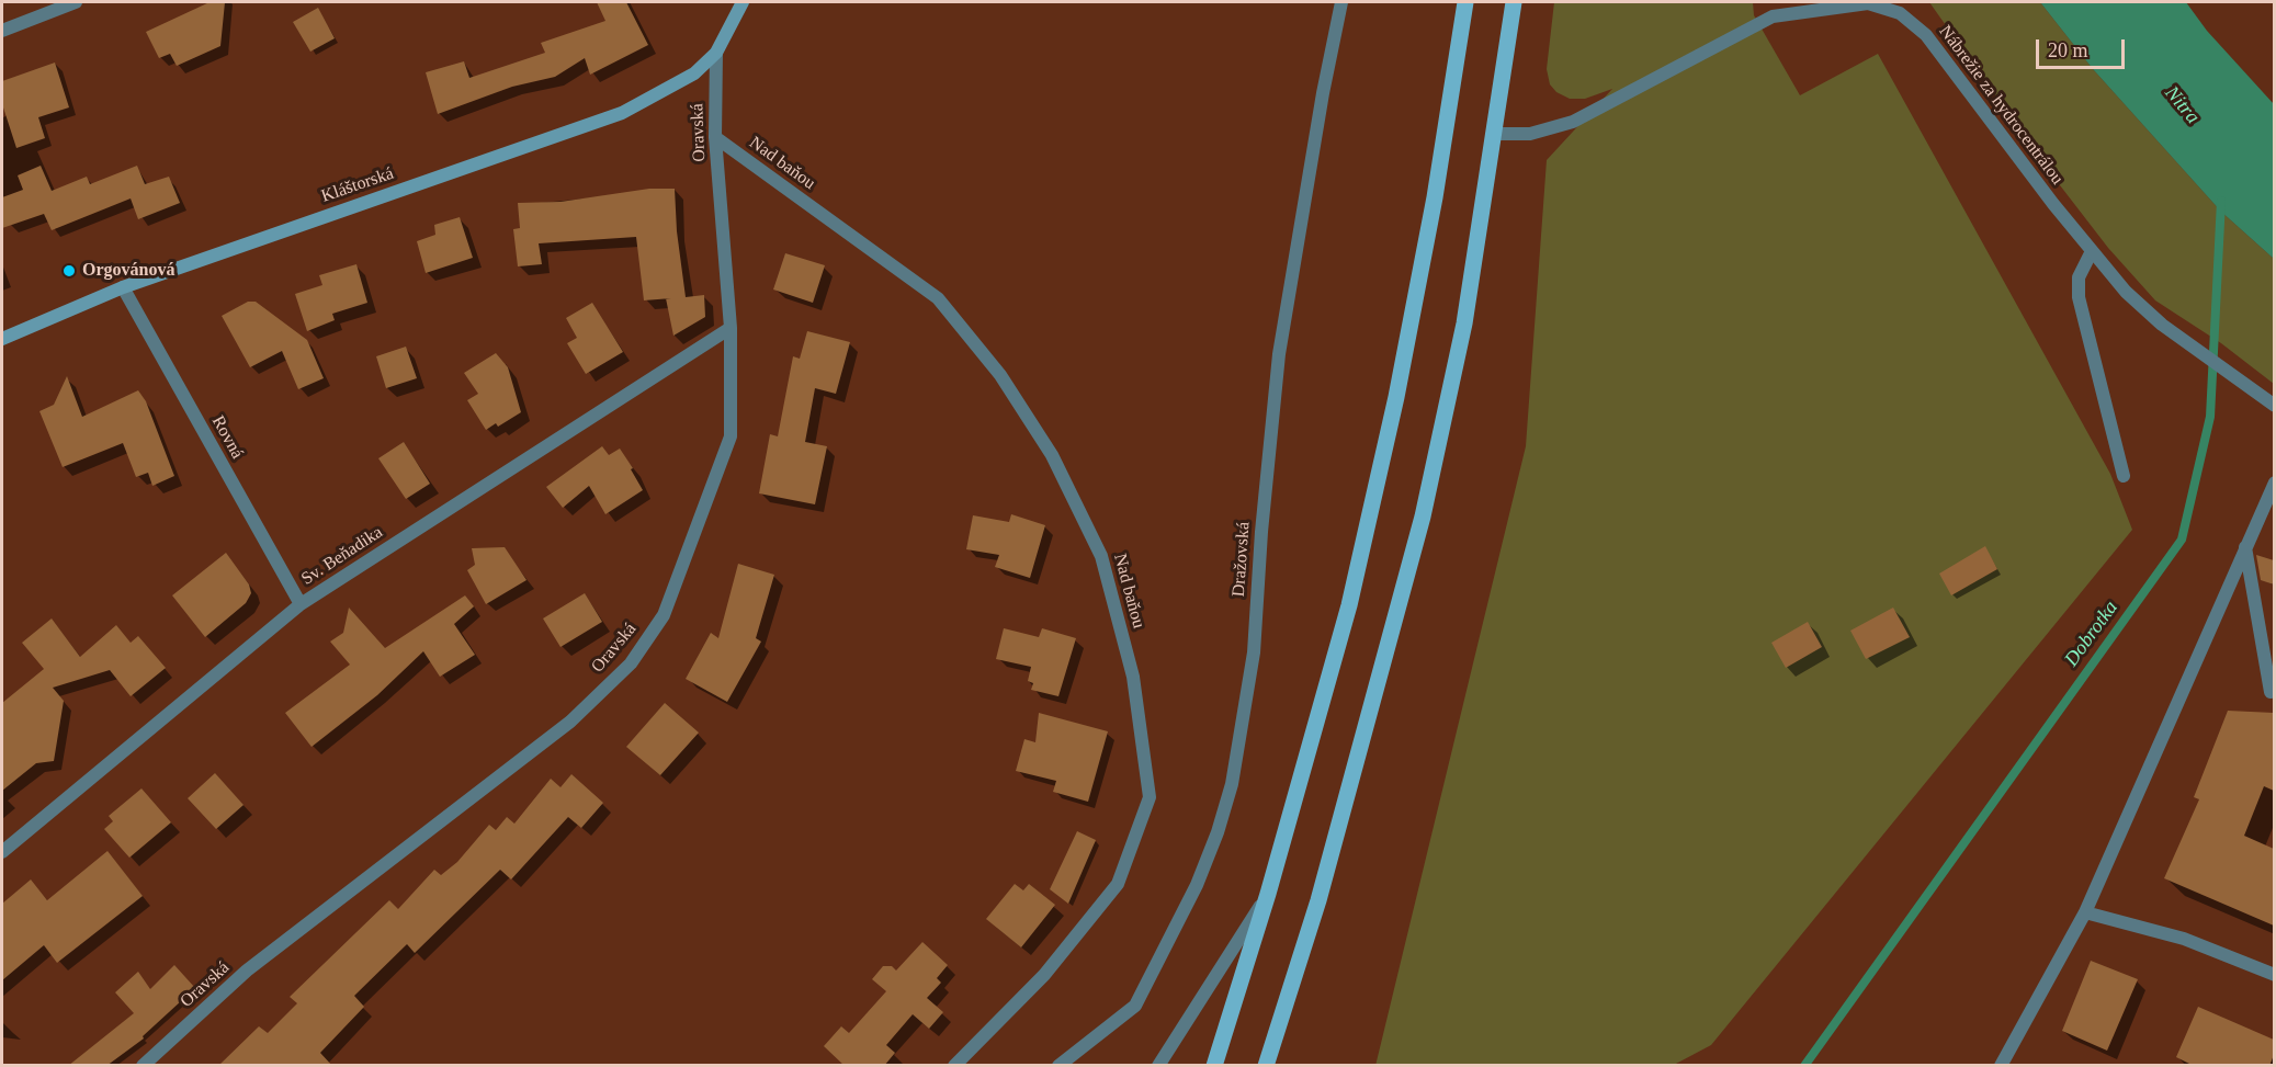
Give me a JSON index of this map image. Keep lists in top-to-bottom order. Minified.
{"streets":{"street":["Nábrežie za hydrocentrálou","Oravská","Nad baňou","Kláštorská","Rovná","Sv. Beňadika","Dražovská"]},"crossings":[["Oravská","Nad baňou"],["Oravská","Kláštorská"],["Oravská","Sv. Beňadika"],["Kláštorská","Rovná"],["Rovná","Sv. Beňadika"]],"water":["Nitra","Dobrotka"],"places":["Orgovánová"],"scale_bar":"20 m"}
